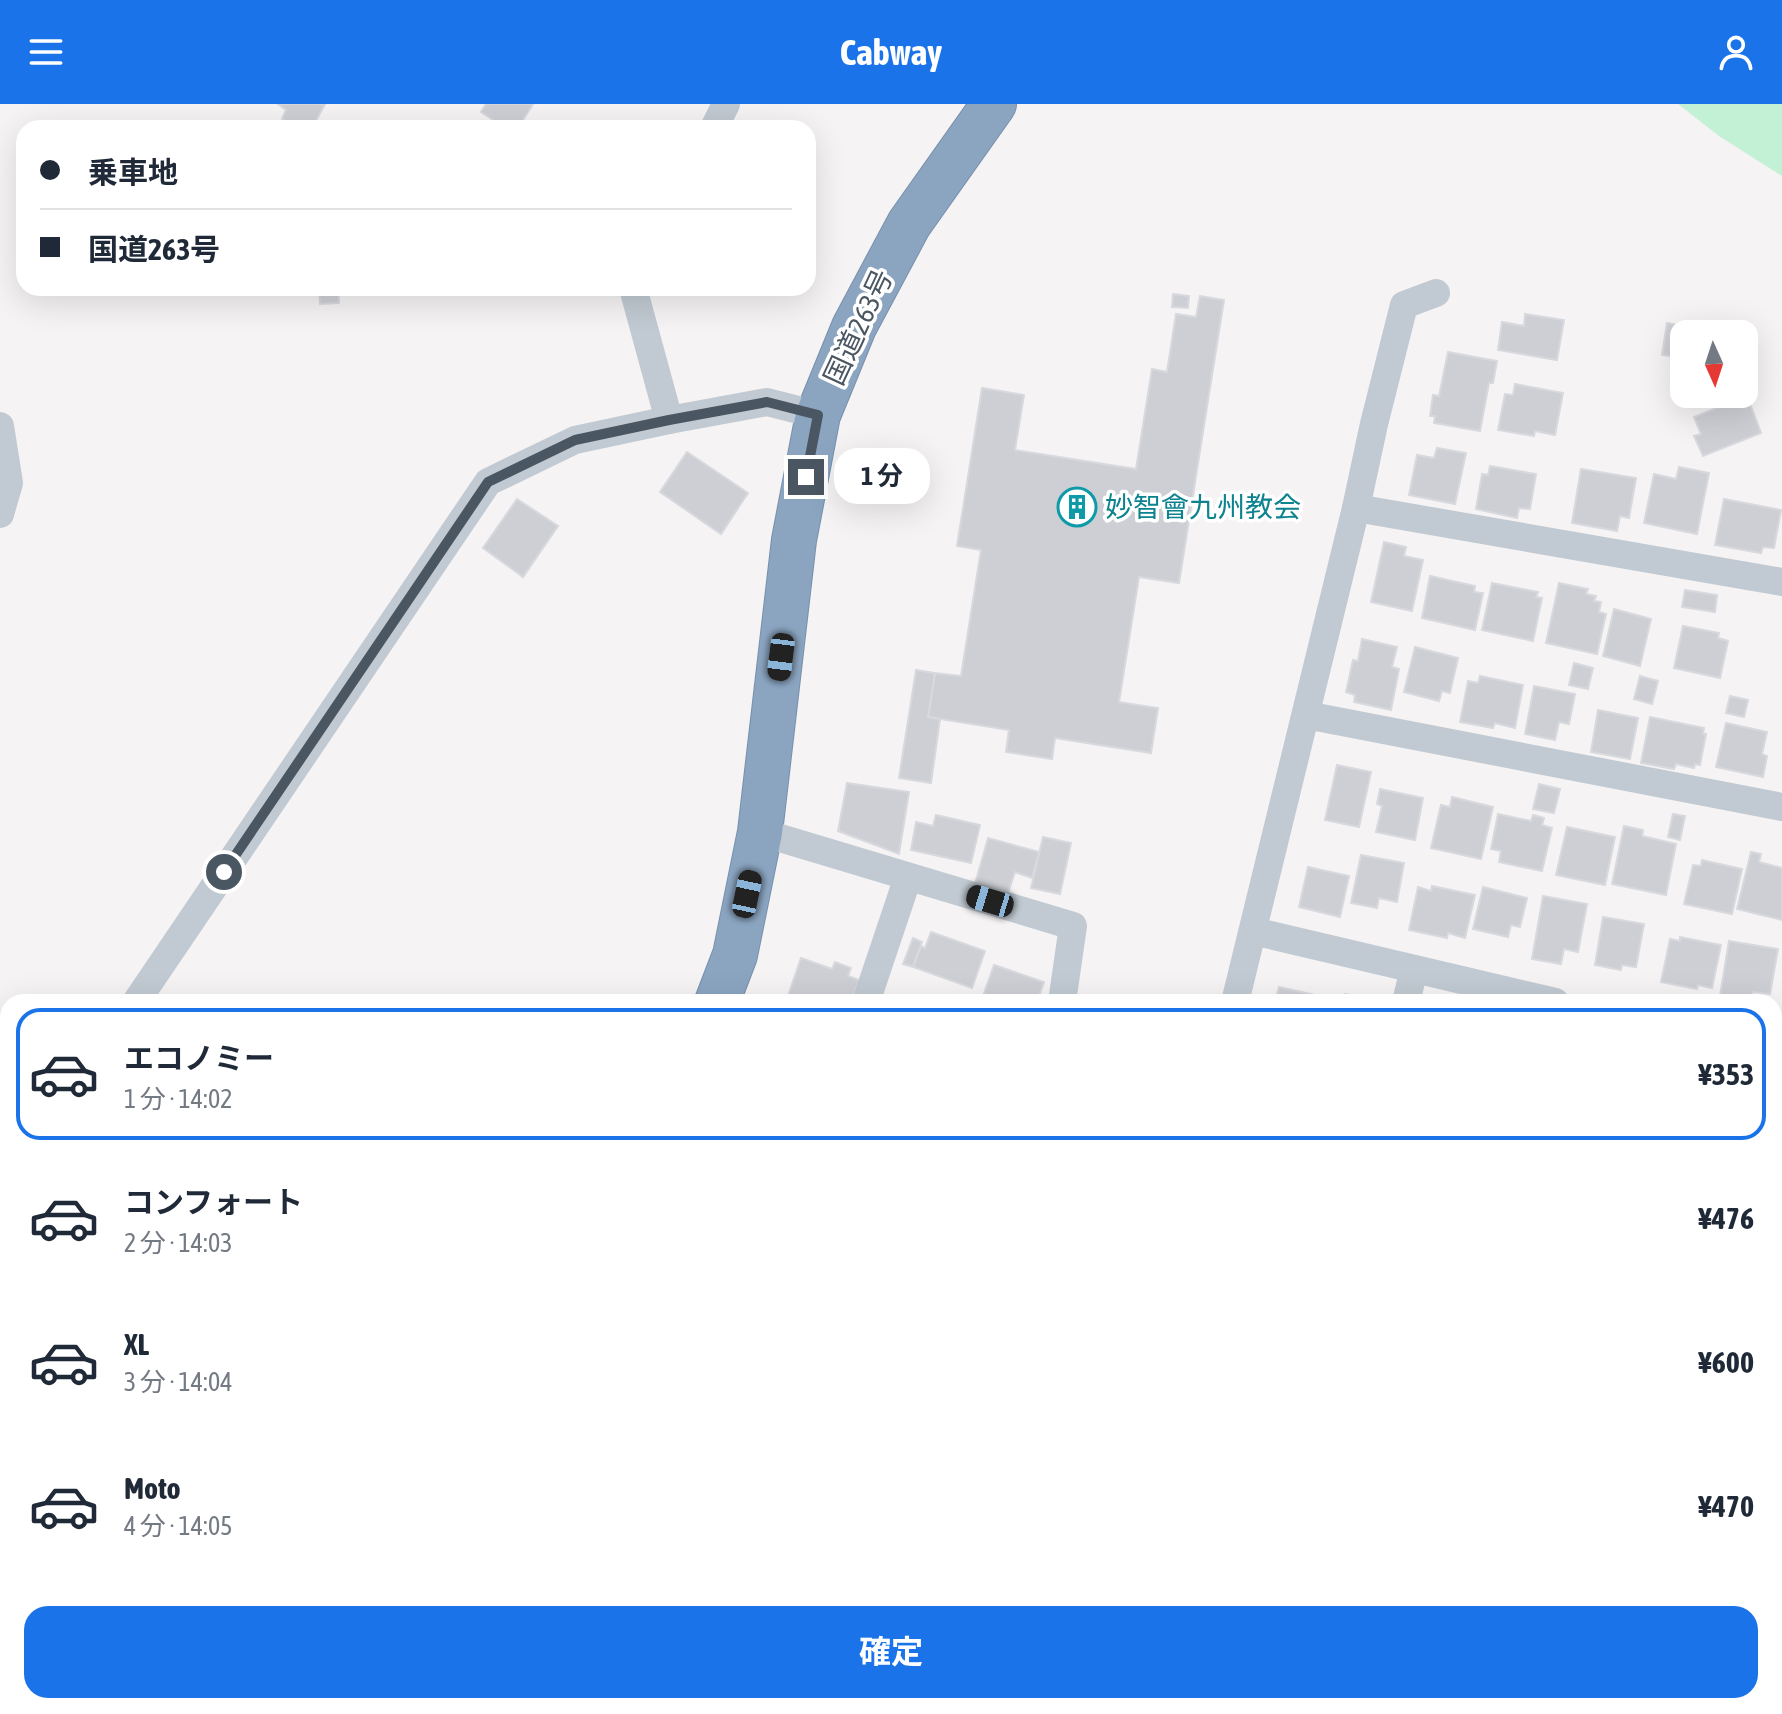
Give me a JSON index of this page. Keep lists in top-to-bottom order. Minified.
{"streets":{"highway":["国道263号"]},"places":{"building":["妙智會九州教会"]},"north":"bottom","page":{"header":"Cabway","banner":["乗車地","国道263号"],"bubble":"1 分","list":[{"name":"エコノミー","note":"1 分 · 14:02","value":"¥353"},{"name":"コンフォート","note":"2 分 · 14:03","value":"¥476"},{"name":"XL","note":"3 分 · 14:04","value":"¥600"},{"name":"Moto","note":"4 分 · 14:05","value":"¥470"}],"buttons":"確定"}}
